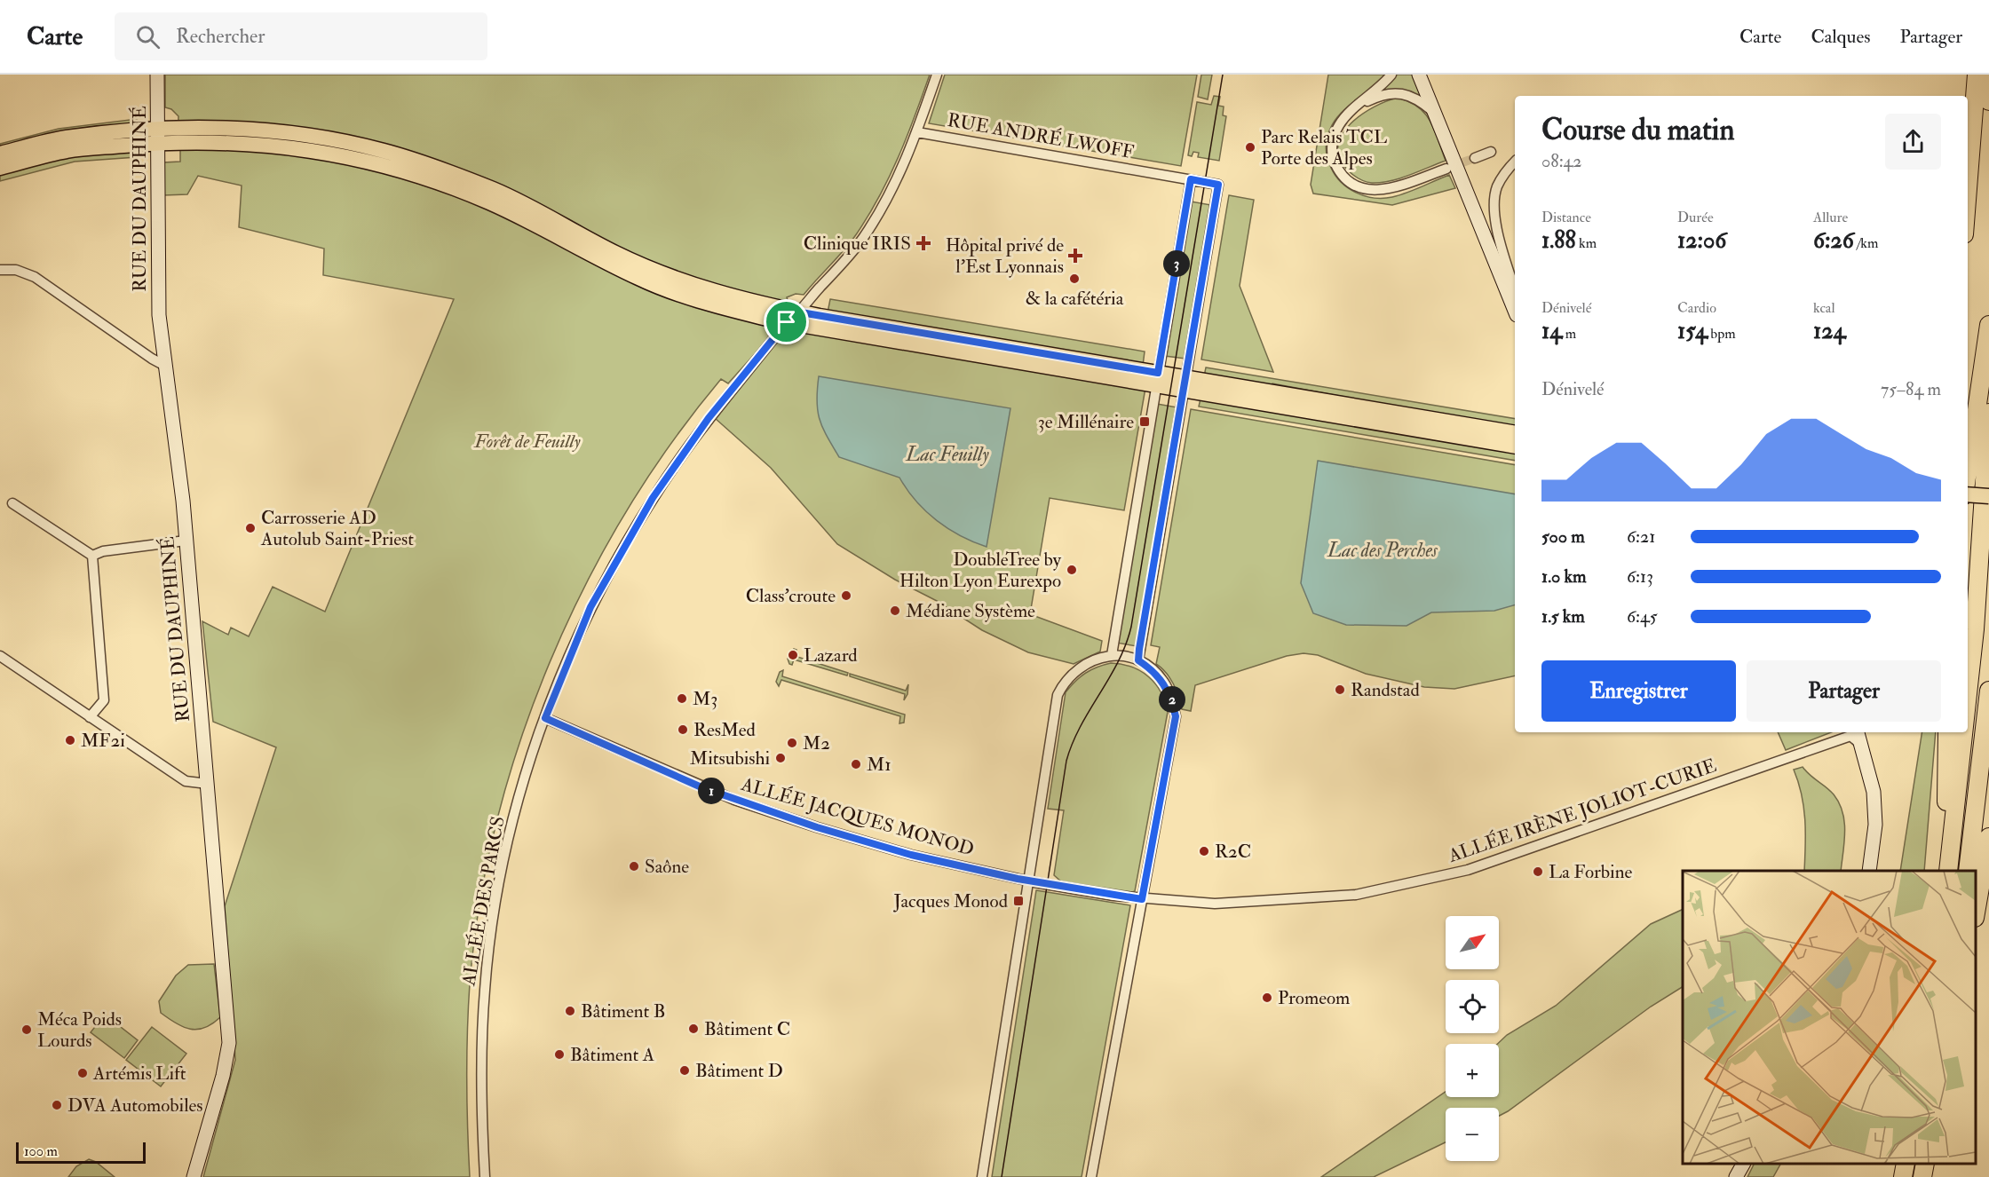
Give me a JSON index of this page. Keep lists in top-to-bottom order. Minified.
{"streets":{"street":["RUE ANDRÉ LWOFF","RUE DU DAUPHINÉ","ALLÉE IRÈNE JOLIOT-CURIE","ALLÉE JACQUES MONOD","ALLÉE DES PARCS"]},"crossings":[["ALLÉE IRÈNE JOLIOT-CURIE","ALLÉE JACQUES MONOD"],["ALLÉE JACQUES MONOD","ALLÉE DES PARCS"]],"water":["Lac Feuilly","Lac des Perches"],"parks":["Forêt de Feuilly"],"places":{"other":["Parc Relais TCL Porte des Alpes","& la cafétéria","Carrosserie AD Autolub Saint-Priest","DoubleTree by Hilton Lyon Eurexpo","Class'croute","Médiane Système","Lazard","Randstad","M3","ResMed","MF2i","M2","Mitsubishi","M1","R2C","Saône","La Forbine","Promeom","Bâtiment B","Bâtiment C","Méca Poids Lourds","Bâtiment A","Bâtiment D","Artémis Lift","DVA Automobiles"],"health":["Clinique IRIS","Hôpital privé de l'Est Lyonnais"],"transit":["3e Millénaire","Jacques Monod"]},"scale_bar":"100 m","north":"top right","page":{"header":"Carte","search":"Rechercher","nav":["Carte","Calques","Partager"],"heading":["Course du matin","08:42"],"stats":[["Distance","1.88 km"],["Durée","12:06"],["Allure","6:26 /km"],["Dénivelé","14 m"],["Cardio","154 bpm"],["kcal","124"]],"pins":["3","2","1"],"chart":["Dénivelé","75–84 m"],"list":[{"name":"500 m","note":"6:21"},{"name":"1.0 km","note":"6:13"},{"name":"1.5 km","note":"6:45"}],"buttons":["Enregistrer","Partager"],"map_buttons":["+","−"],"scale":"100 m"}}
